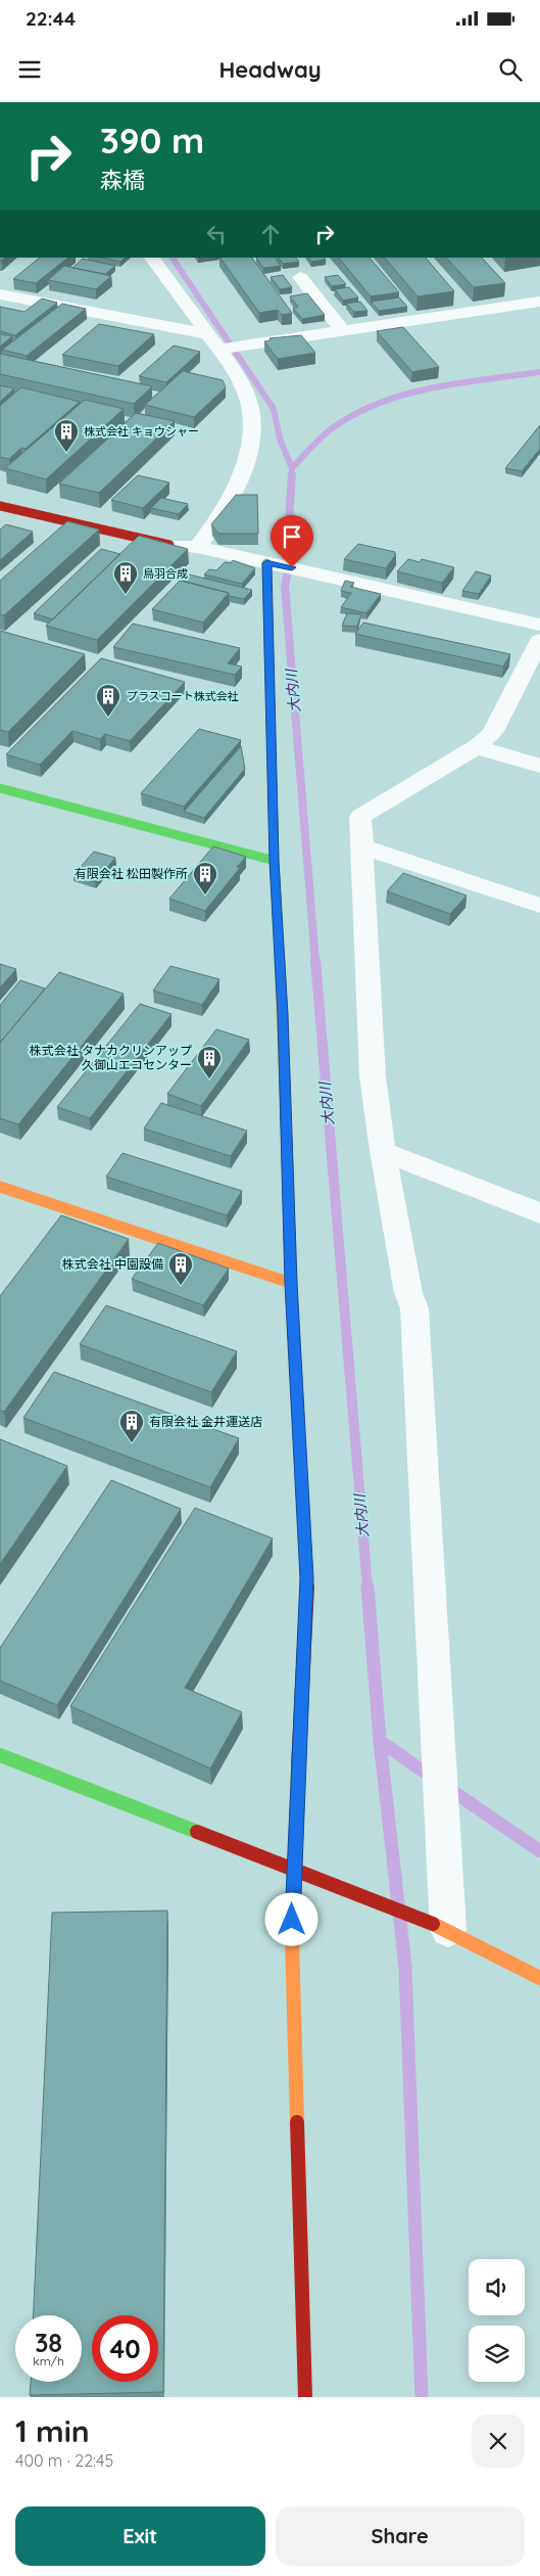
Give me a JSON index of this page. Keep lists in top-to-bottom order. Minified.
{"water":["大内川"],"places":{"building":["株式会社 キョウシャー","鳥羽合成","プラスコート株式会社","有限会社 松田製作所","株式会社 タナカクリンアップ 久御山エコセンター","株式会社 中園設備","有限会社 金井運送店"]},"page":{"status":"22:44","header":"Headway","turn":["390 m","森橋"],"speed":"38 km/h","limit":"40","heading":["1 min","400 m · 22:45"],"buttons":["Exit","Share"]}}
